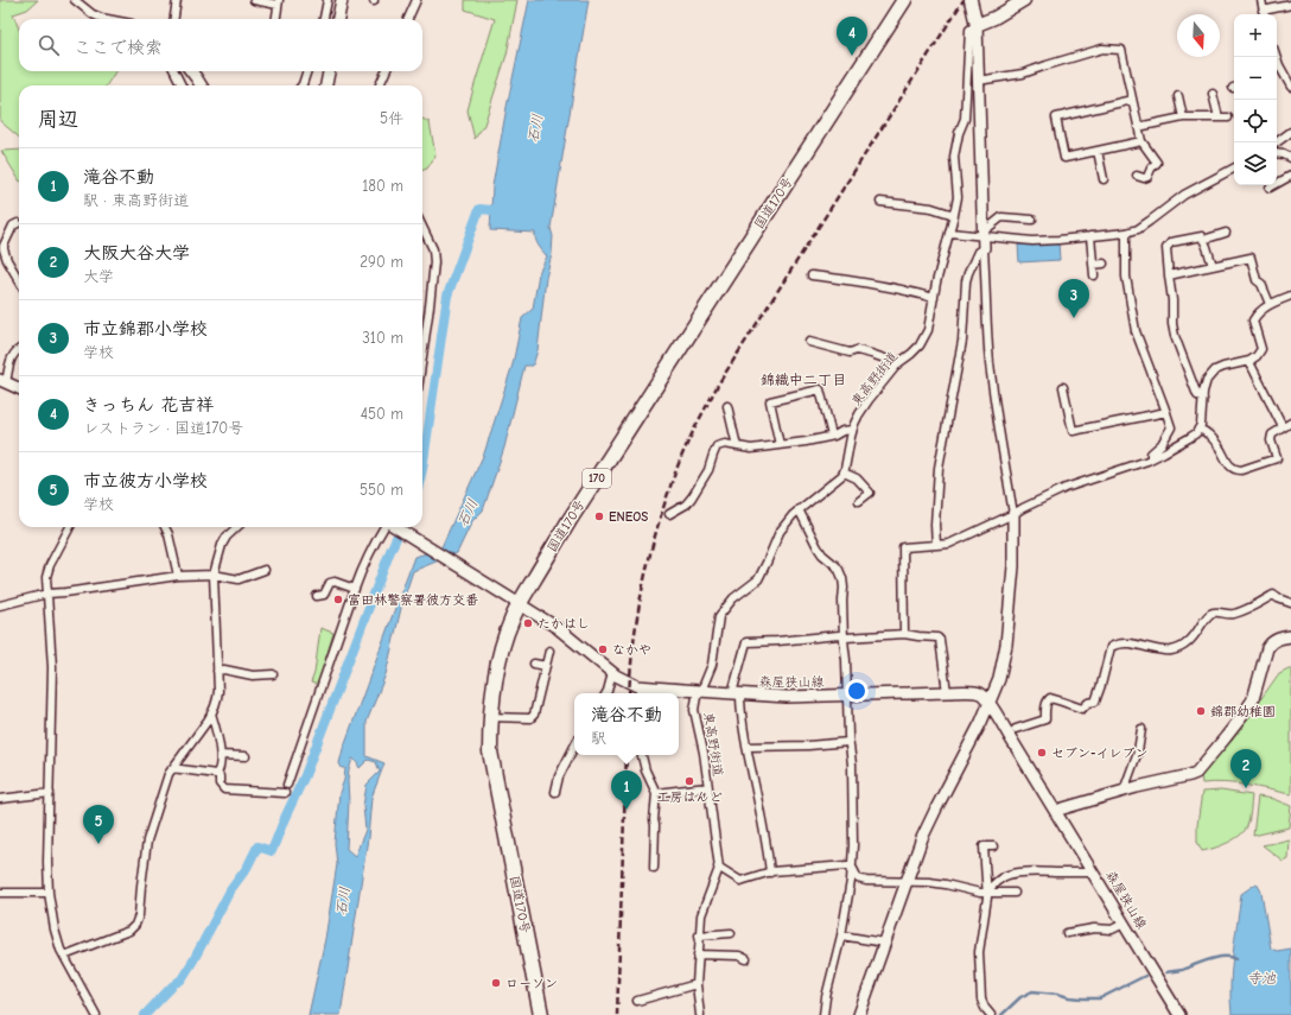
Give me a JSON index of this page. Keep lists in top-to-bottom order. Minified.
{"streets":{"highway":["国道170号","170"],"street":["東高野街道","森屋狭山線"]},"crossings":[["国道170号","森屋狭山線"],["東高野街道","森屋狭山線"]],"districts":["錦織中二丁目"],"water":["石川","寺池"],"places":["ENEOS","富田林警察署彼方交番","たかはし","なかや","錦郡幼稚園","セブン-イレブン","工房はんど","ローソン"],"north":"bottom","page":{"map_buttons":["+","−"],"pins":["4","3","2","1","5"],"search":"ここで検索","heading":["周辺","5件"],"list":[{"mark":"1","name":"滝谷不動","note":"駅 · 東高野街道","value":"180 m"},{"mark":"2","name":"大阪大谷大学","note":"大学","value":"290 m"},{"mark":"3","name":"市立錦郡小学校","note":"学校","value":"310 m"},{"mark":"4","name":"きっちん 花吉祥","note":"レストラン · 国道170号","value":"450 m"},{"mark":"5","name":"市立彼方小学校","note":"学校","value":"550 m"}],"popup":["滝谷不動","駅"]}}
